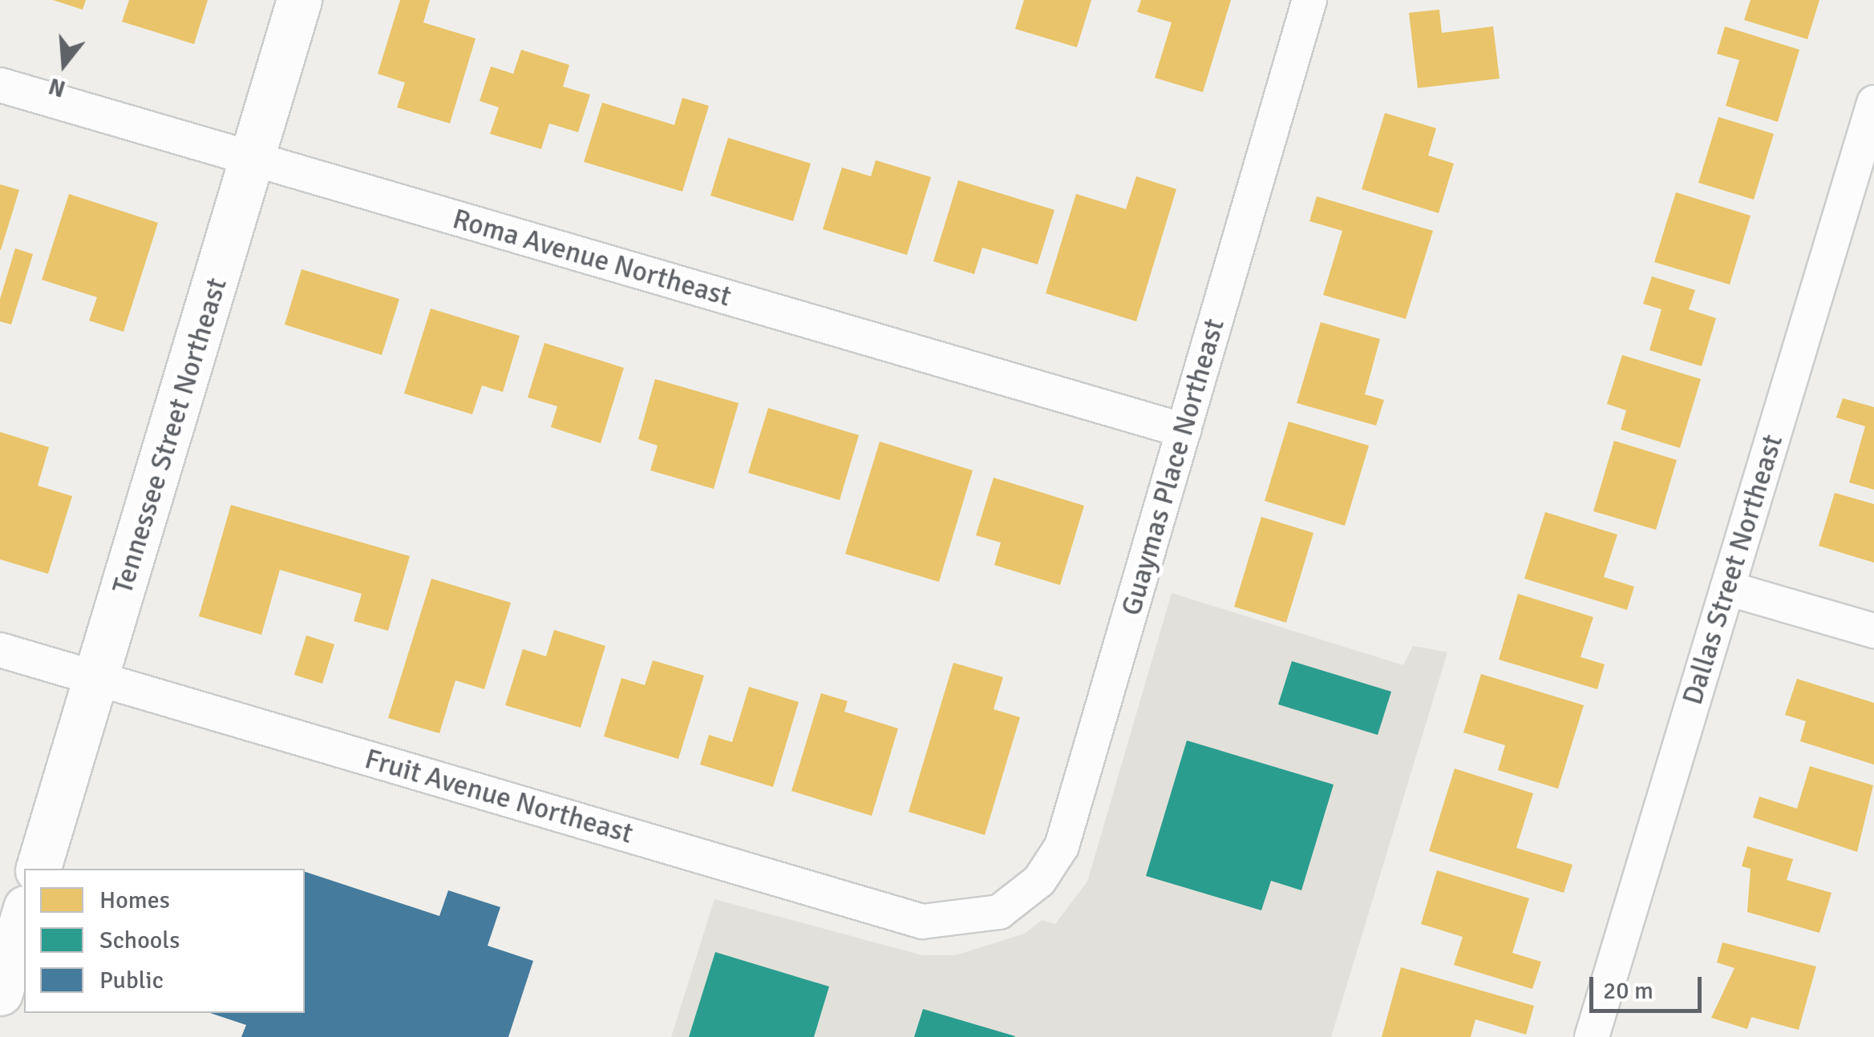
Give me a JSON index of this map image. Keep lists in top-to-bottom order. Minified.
{"streets":{"street":["Roma Avenue Northeast","Tennessee Street Northeast","Guaymas Place Northeast","Dallas Street Northeast","Fruit Avenue Northeast"]},"crossings":[["Roma Avenue Northeast","Tennessee Street Northeast"],["Roma Avenue Northeast","Guaymas Place Northeast"],["Tennessee Street Northeast","Fruit Avenue Northeast"],["Guaymas Place Northeast","Fruit Avenue Northeast"]],"legend":["Homes","Schools","Public"],"scale_bar":"20 m","north":"bottom"}
